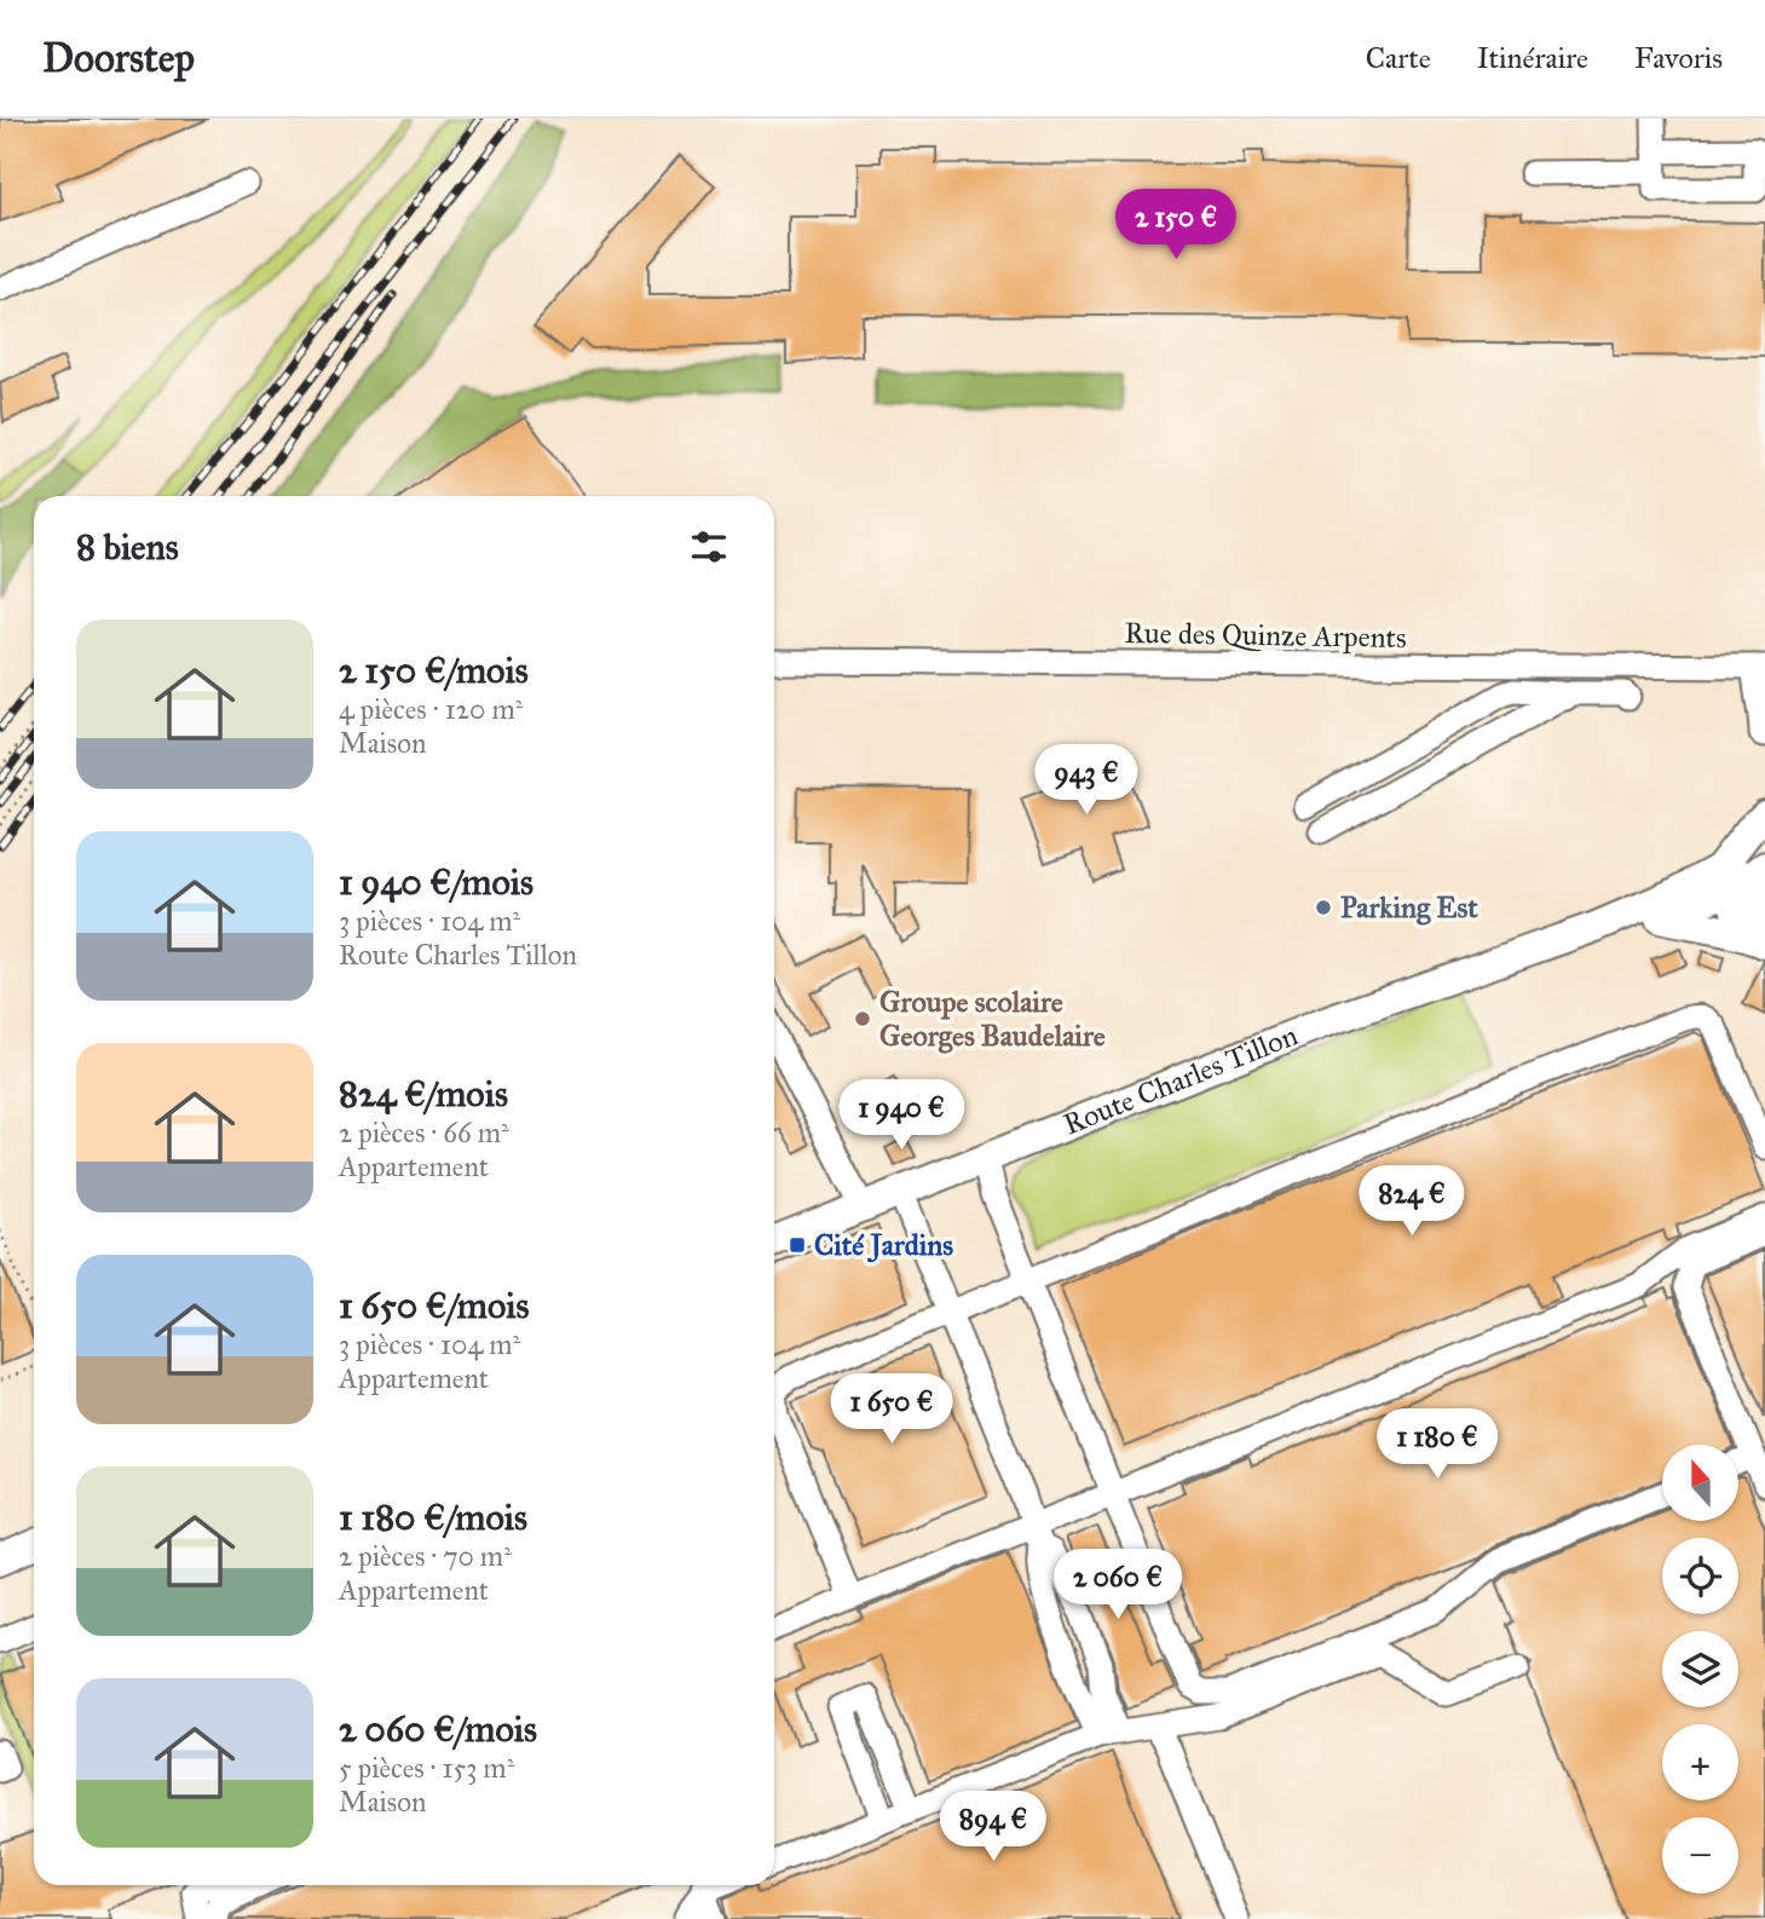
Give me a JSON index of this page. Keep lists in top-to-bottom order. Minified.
{"streets":{"main road":["Route Charles Tillon"],"street":["Rue des Quinze Arpents"]},"places":{"other":["Parking Est","Groupe scolaire Georges Baudelaire"],"transit":["Cité Jardins"]},"north":"top","page":{"header":"Doorstep","nav":["Carte","Itinéraire","Favoris"],"price":["2 150 €","943 €","1 940 €","824 €","1 650 €","1 180 €","2 060 €","894 €"],"heading":"8 biens","list":[{"name":"2 150 €/mois","note":"4 pièces · 120 m² · Maison"},{"name":"1 940 €/mois","note":"3 pièces · 104 m² · Route Charles Tillon"},{"name":"824 €/mois","note":"2 pièces · 66 m² · Appartement"},{"name":"1 650 €/mois","note":"3 pièces · 104 m² · Appartement"},{"name":"1 180 €/mois","note":"2 pièces · 70 m² · Appartement"},{"name":"2 060 €/mois","note":"5 pièces · 153 m² · Maison"}],"map_buttons":["+","−"]}}
